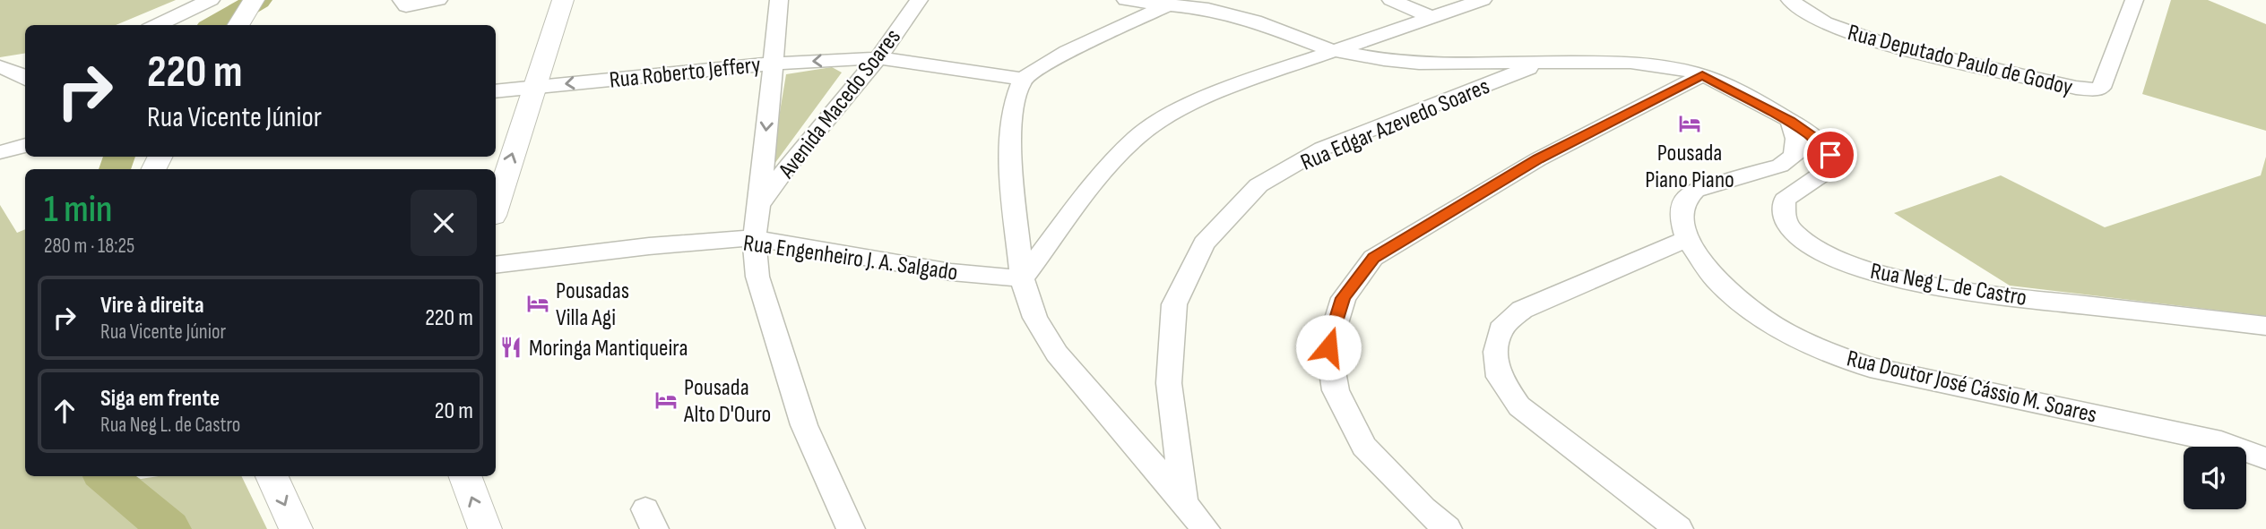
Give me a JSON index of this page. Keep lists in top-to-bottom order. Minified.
{"streets":{"street":["Rua Deputado Paulo de Godoy","Rua Roberto Jeffery","Avenida Macedo Soares","Rua Edgar Azevedo Soares","Rua Engenheiro J. A. Salgado","Rua Neg L. de Castro","Rua Doutor José Cássio M. Soares"]},"crossings":[["Rua Roberto Jeffery","Avenida Macedo Soares"],["Rua Edgar Azevedo Soares","Rua Neg L. de Castro"],["Rua Neg L. de Castro","Rua Doutor José Cássio M. Soares"]],"one_way":["Rua Roberto Jeffery"],"places":{"hotel":["Pousada Piano Piano","Pousadas Villa Agi","Pousada Alto D'Ouro"],"restaurant":["Moringa Mantiqueira"]},"page":{"turn":["220 m","Rua Vicente Júnior"],"heading":["1 min","280 m · 18:25"],"list":[{"name":"Vire à direita","note":"Rua Vicente Júnior","value":"220 m"},{"name":"Siga em frente","note":"Rua Neg L. de Castro","value":"20 m"}]}}
